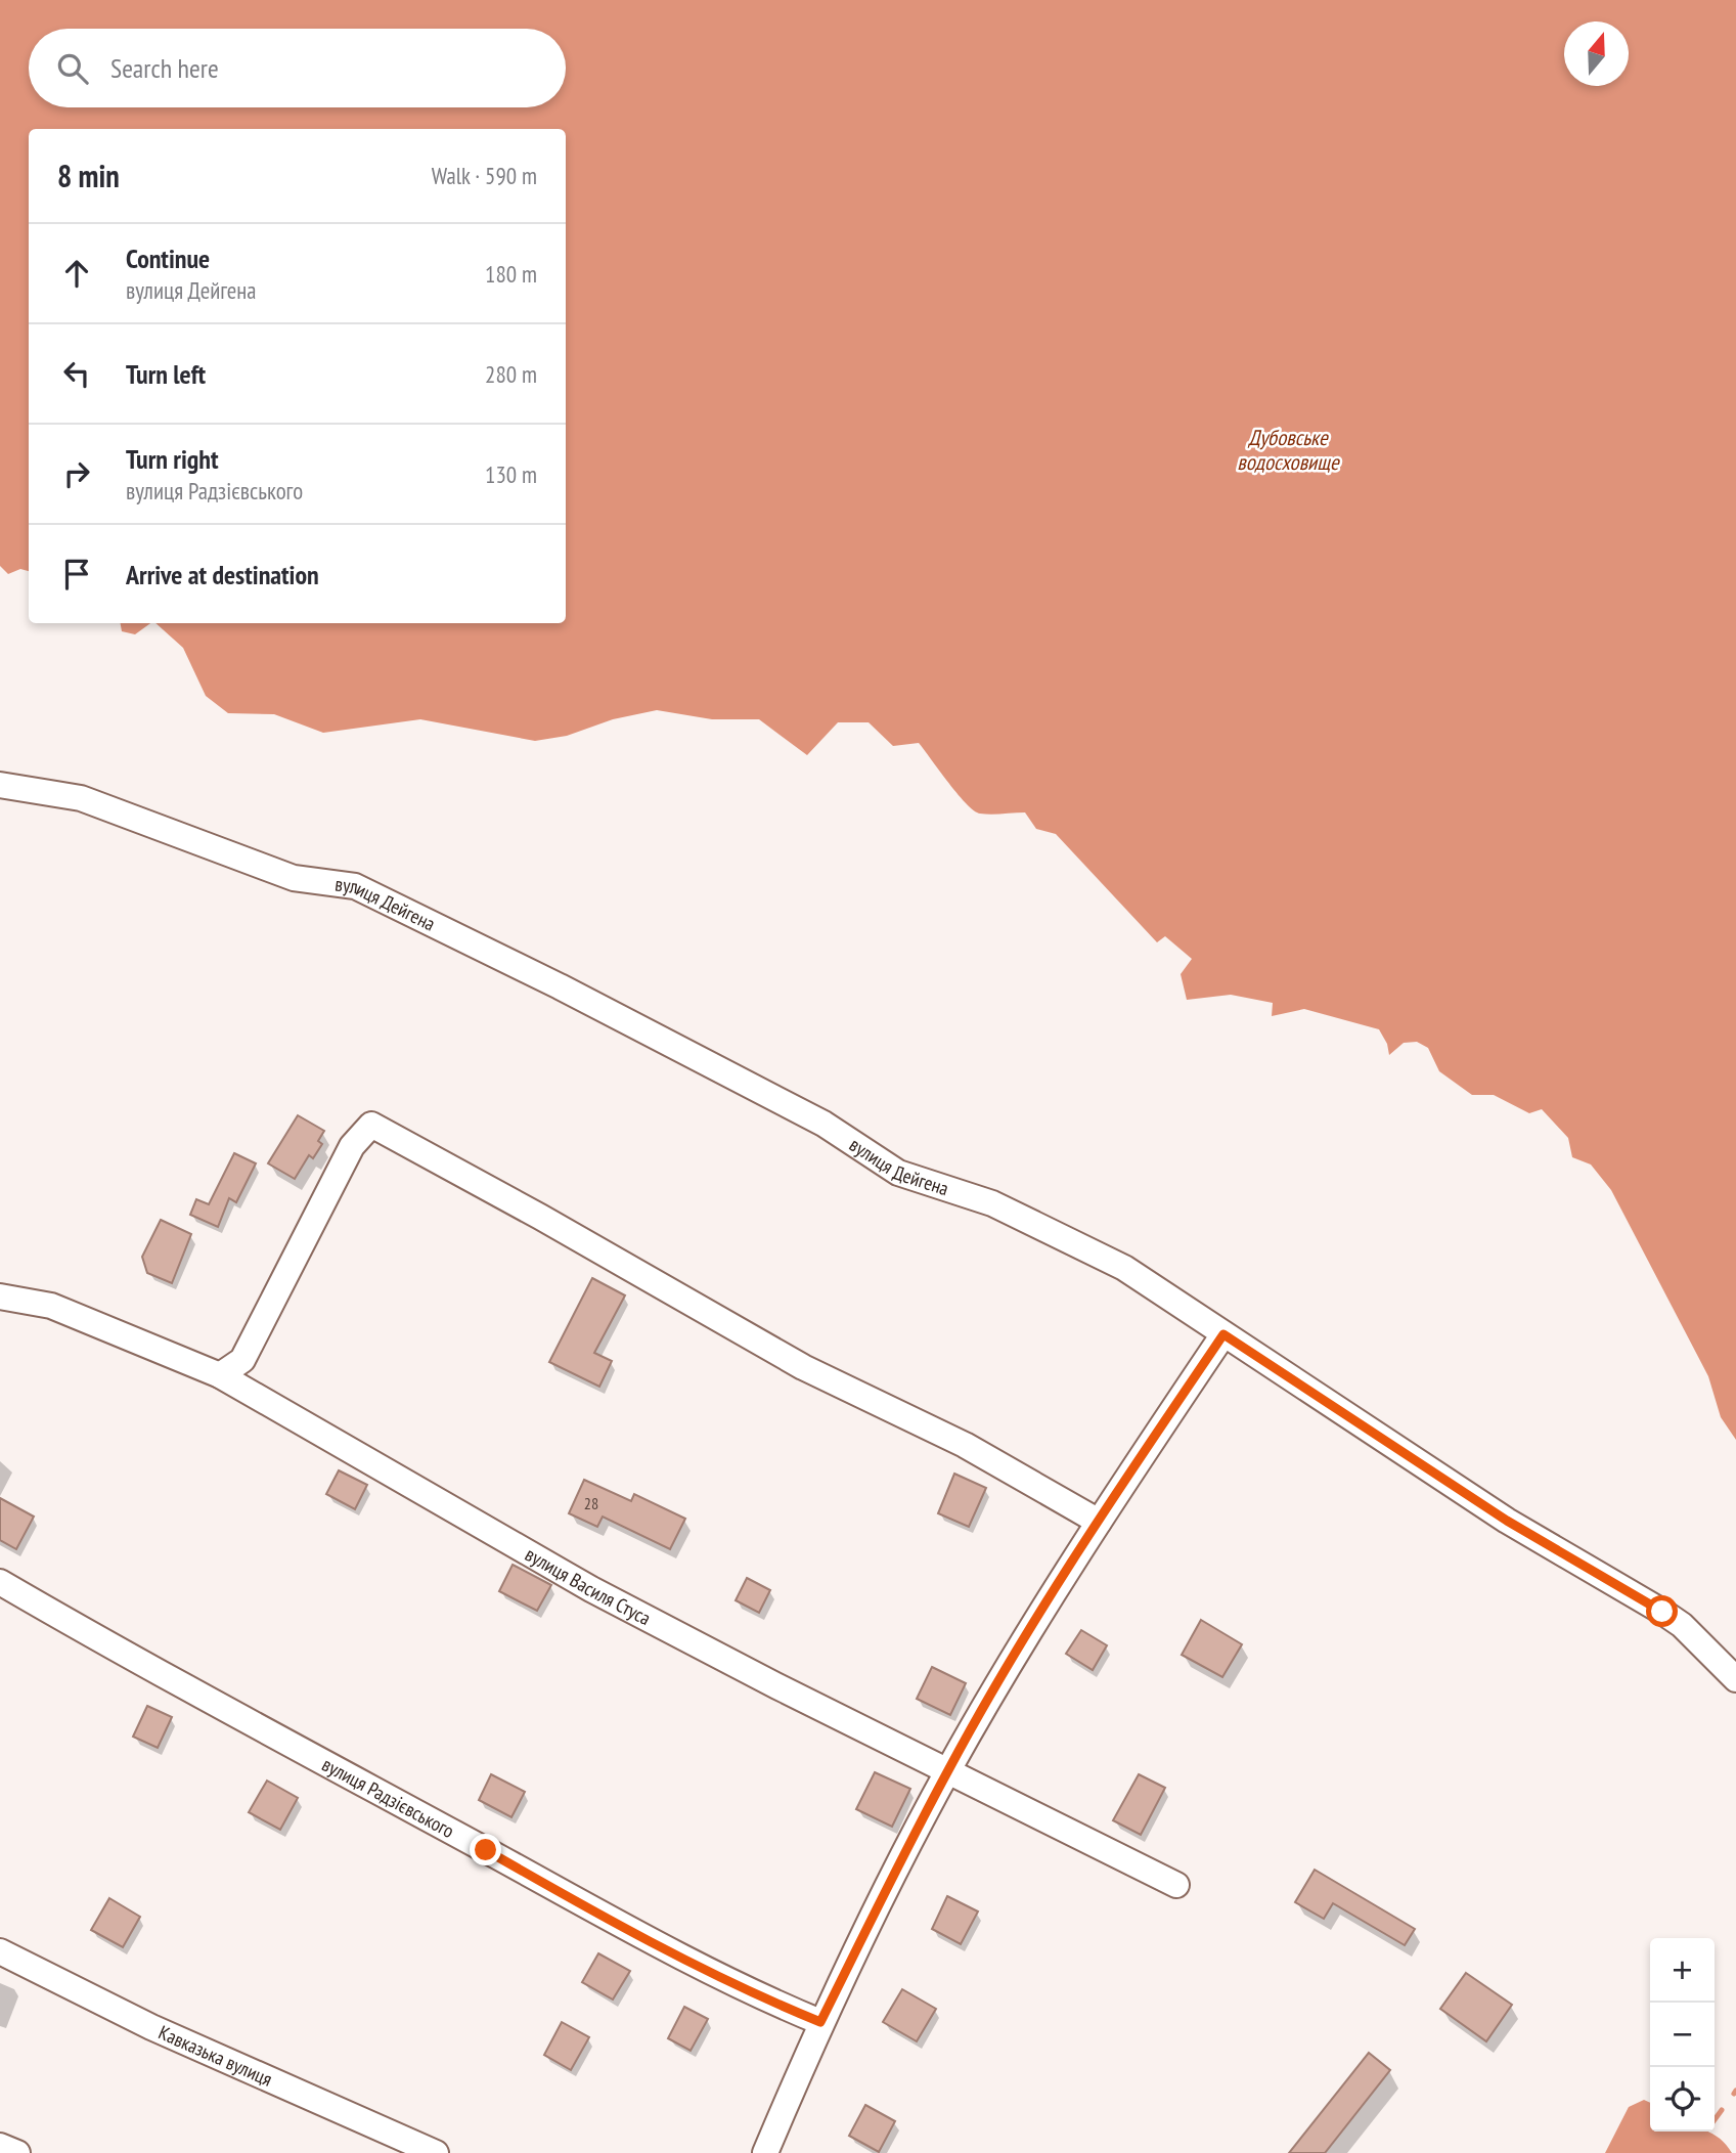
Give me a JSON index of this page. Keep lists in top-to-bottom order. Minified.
{"streets":{"street":["вулиця Дейгена","вулиця Василя Стуса","вулиця Радзієвського","Кавказька вулиця"]},"water":["Дубовське водосховище"],"house_numbers":["28"],"north":"top","page":{"search":"Search here","heading":["8 min","Walk · 590 m"],"list":[["Continue","вулиця Дейгена","180 m"],["Turn left","280 m"],["Turn right","вулиця Радзієвського","130 m"],"Arrive at destination"],"map_buttons":["+","−"]}}
